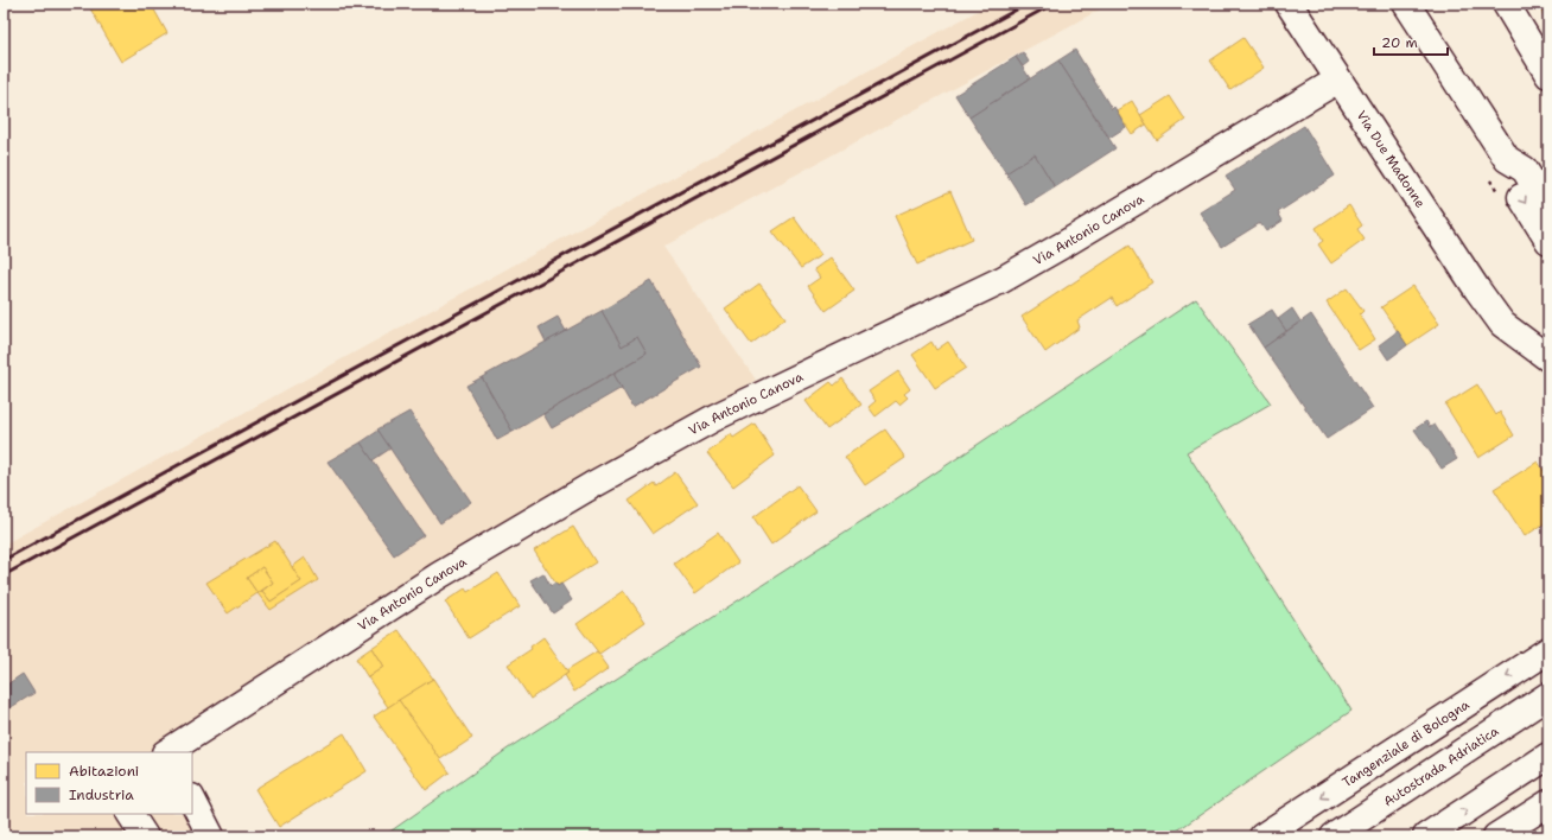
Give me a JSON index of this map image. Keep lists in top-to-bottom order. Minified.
{"streets":{"main road":["Via Due Madonne","Via Antonio Canova","Tangenziale di Bologna","Autostrada Adriatica"]},"crossings":[["Via Due Madonne","Via Antonio Canova"]],"legend":["Abitazioni","Industria"],"scale_bar":"20 m"}
